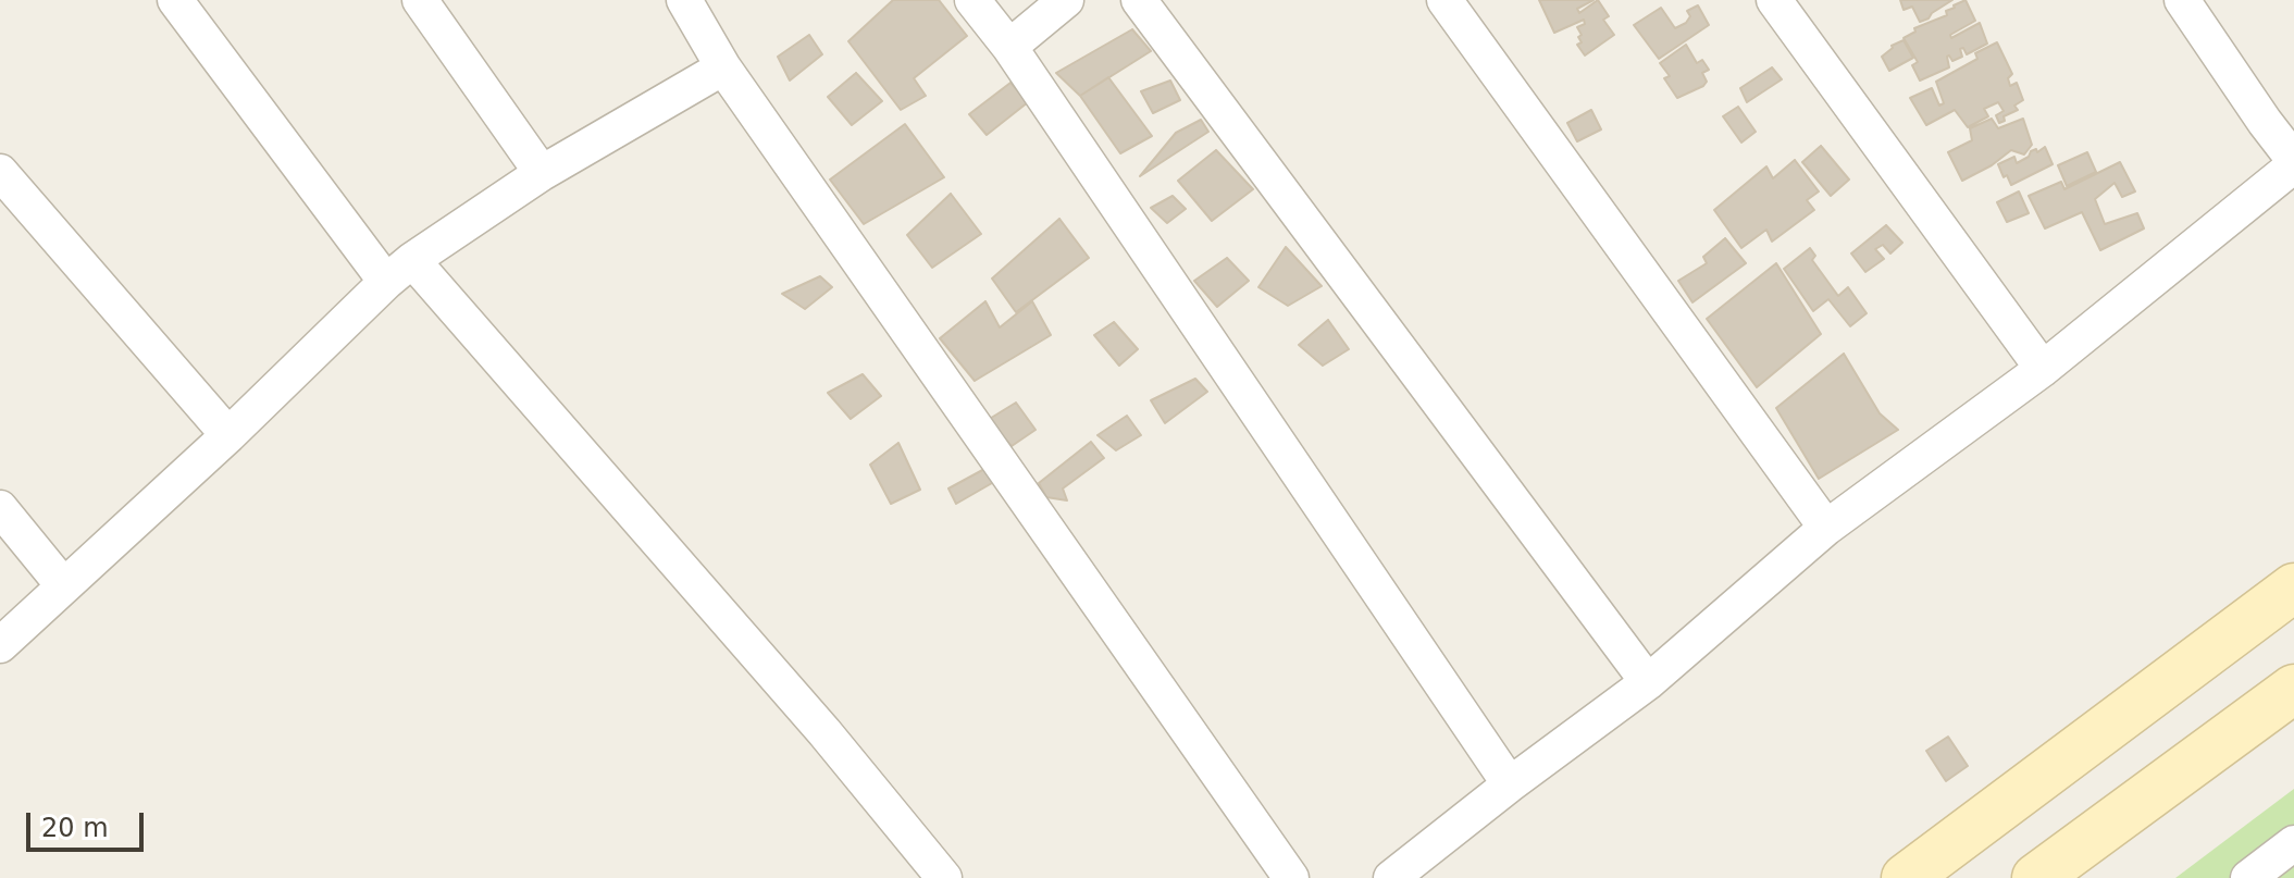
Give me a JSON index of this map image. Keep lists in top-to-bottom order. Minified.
{"scale_bar":"20 m"}
